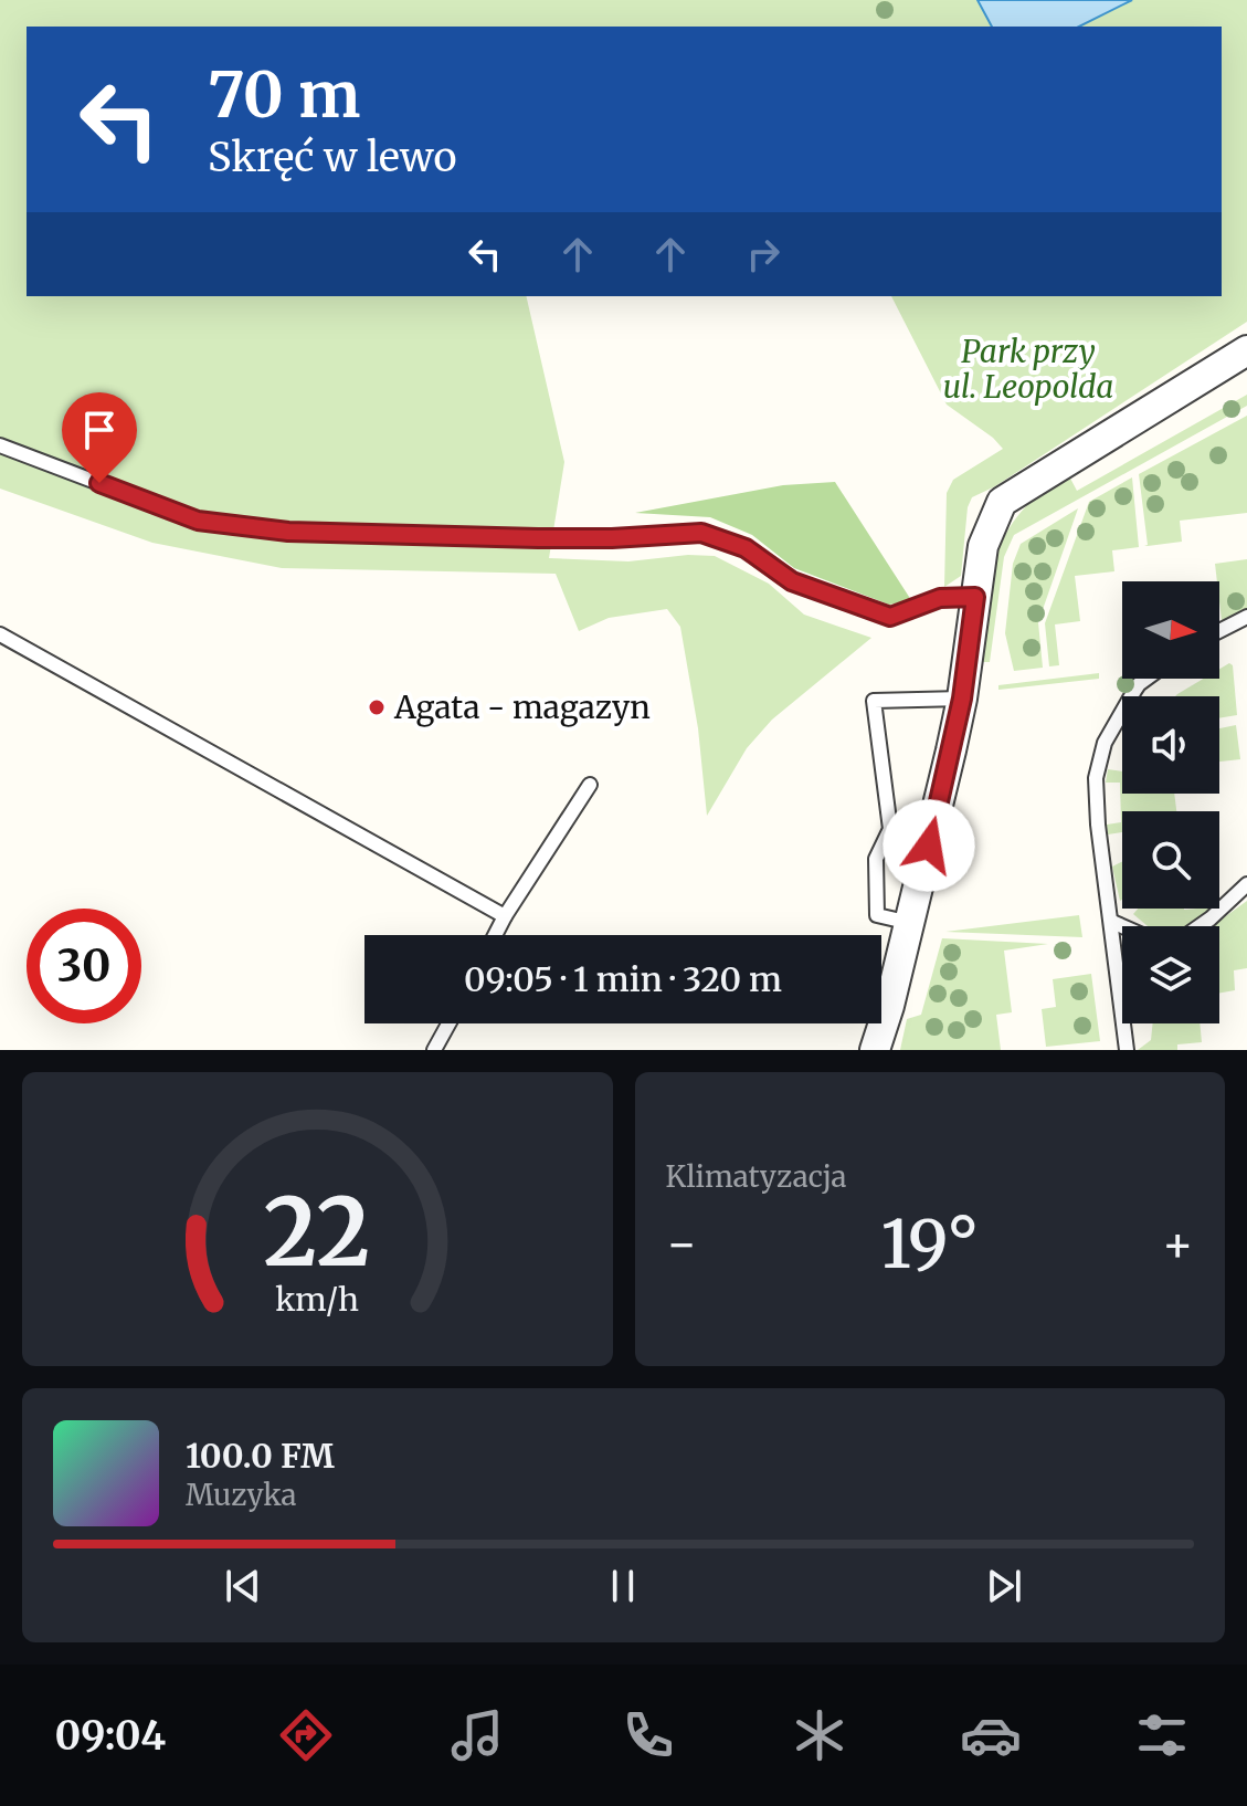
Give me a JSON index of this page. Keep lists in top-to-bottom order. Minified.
{"parks":["Park przy ul. Leopolda"],"places":["Agata - magazyn"],"north":"right","page":{"turn":["70 m","Skręć w lewo"],"limit":"30","trip":"09:05 · 1 min · 320 m","tile":"Klimatyzacja","heat":["−","19°","+"],"song":["100.0 FM","Muzyka"],"tabs":"09:04","gauge":["22","km/h"]}}
